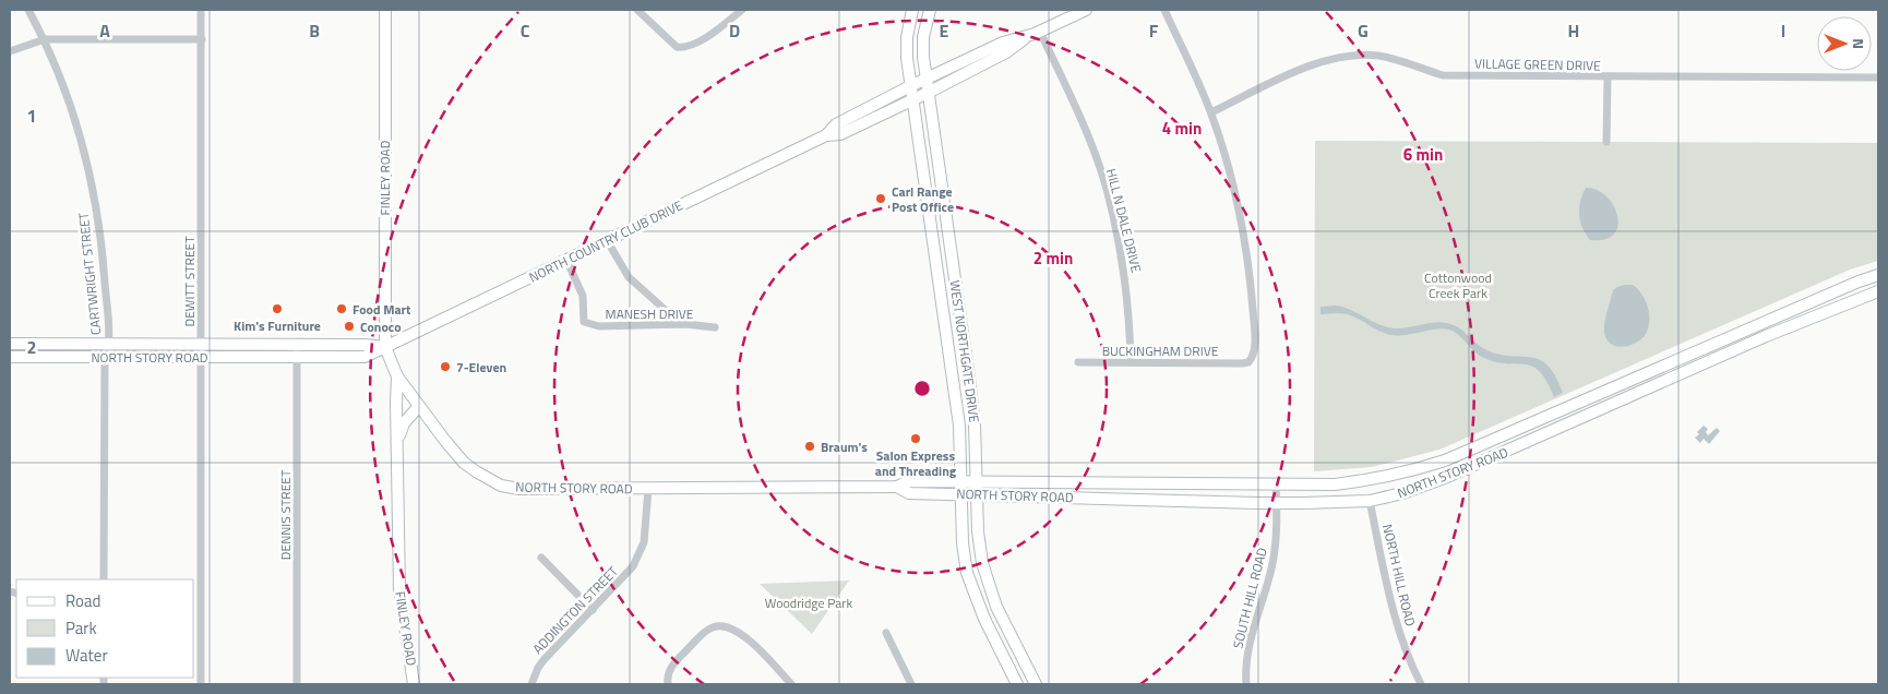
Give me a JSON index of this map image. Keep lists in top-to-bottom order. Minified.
{"streets":{"main road":["FINLEY ROAD","NORTH COUNTRY CLUB DRIVE","WEST NORTHGATE DRIVE","NORTH STORY ROAD"],"street":["VILLAGE GREEN DRIVE","HILL N DALE DRIVE","CARTWRIGHT STREET","DEWITT STREET","MANESH DRIVE","BUCKINGHAM DRIVE","DENNIS STREET","NORTH HILL ROAD","SOUTH HILL ROAD","ADDINGTON STREET"]},"crossings":[["VILLAGE GREEN DRIVE","BUCKINGHAM DRIVE"],["FINLEY ROAD","NORTH COUNTRY CLUB DRIVE"],["FINLEY ROAD","NORTH STORY ROAD"],["HILL N DALE DRIVE","NORTH COUNTRY CLUB DRIVE"],["HILL N DALE DRIVE","BUCKINGHAM DRIVE"],["NORTH COUNTRY CLUB DRIVE","MANESH DRIVE"],["NORTH COUNTRY CLUB DRIVE","WEST NORTHGATE DRIVE"],["NORTH COUNTRY CLUB DRIVE","NORTH STORY ROAD"],["CARTWRIGHT STREET","NORTH STORY ROAD"],["DEWITT STREET","NORTH STORY ROAD"],["WEST NORTHGATE DRIVE","NORTH STORY ROAD"],["NORTH STORY ROAD","DENNIS STREET"],["NORTH STORY ROAD","NORTH HILL ROAD"],["NORTH STORY ROAD","SOUTH HILL ROAD"],["NORTH STORY ROAD","ADDINGTON STREET"]],"parks":["Cottonwood Creek Park","Woodridge Park"],"places":["Carl Range Post Office","Kim's Furniture","Food Mart","Conoco","7-Eleven","Salon Express and Threading","Braum's"],"legend":["Road","Park","Water"],"north":"right","grid":{"columns":["A","B","C","D","E","F","G","H","I"],"rows":["1","2"]},"rings":["4 min","6 min","2 min"]}
